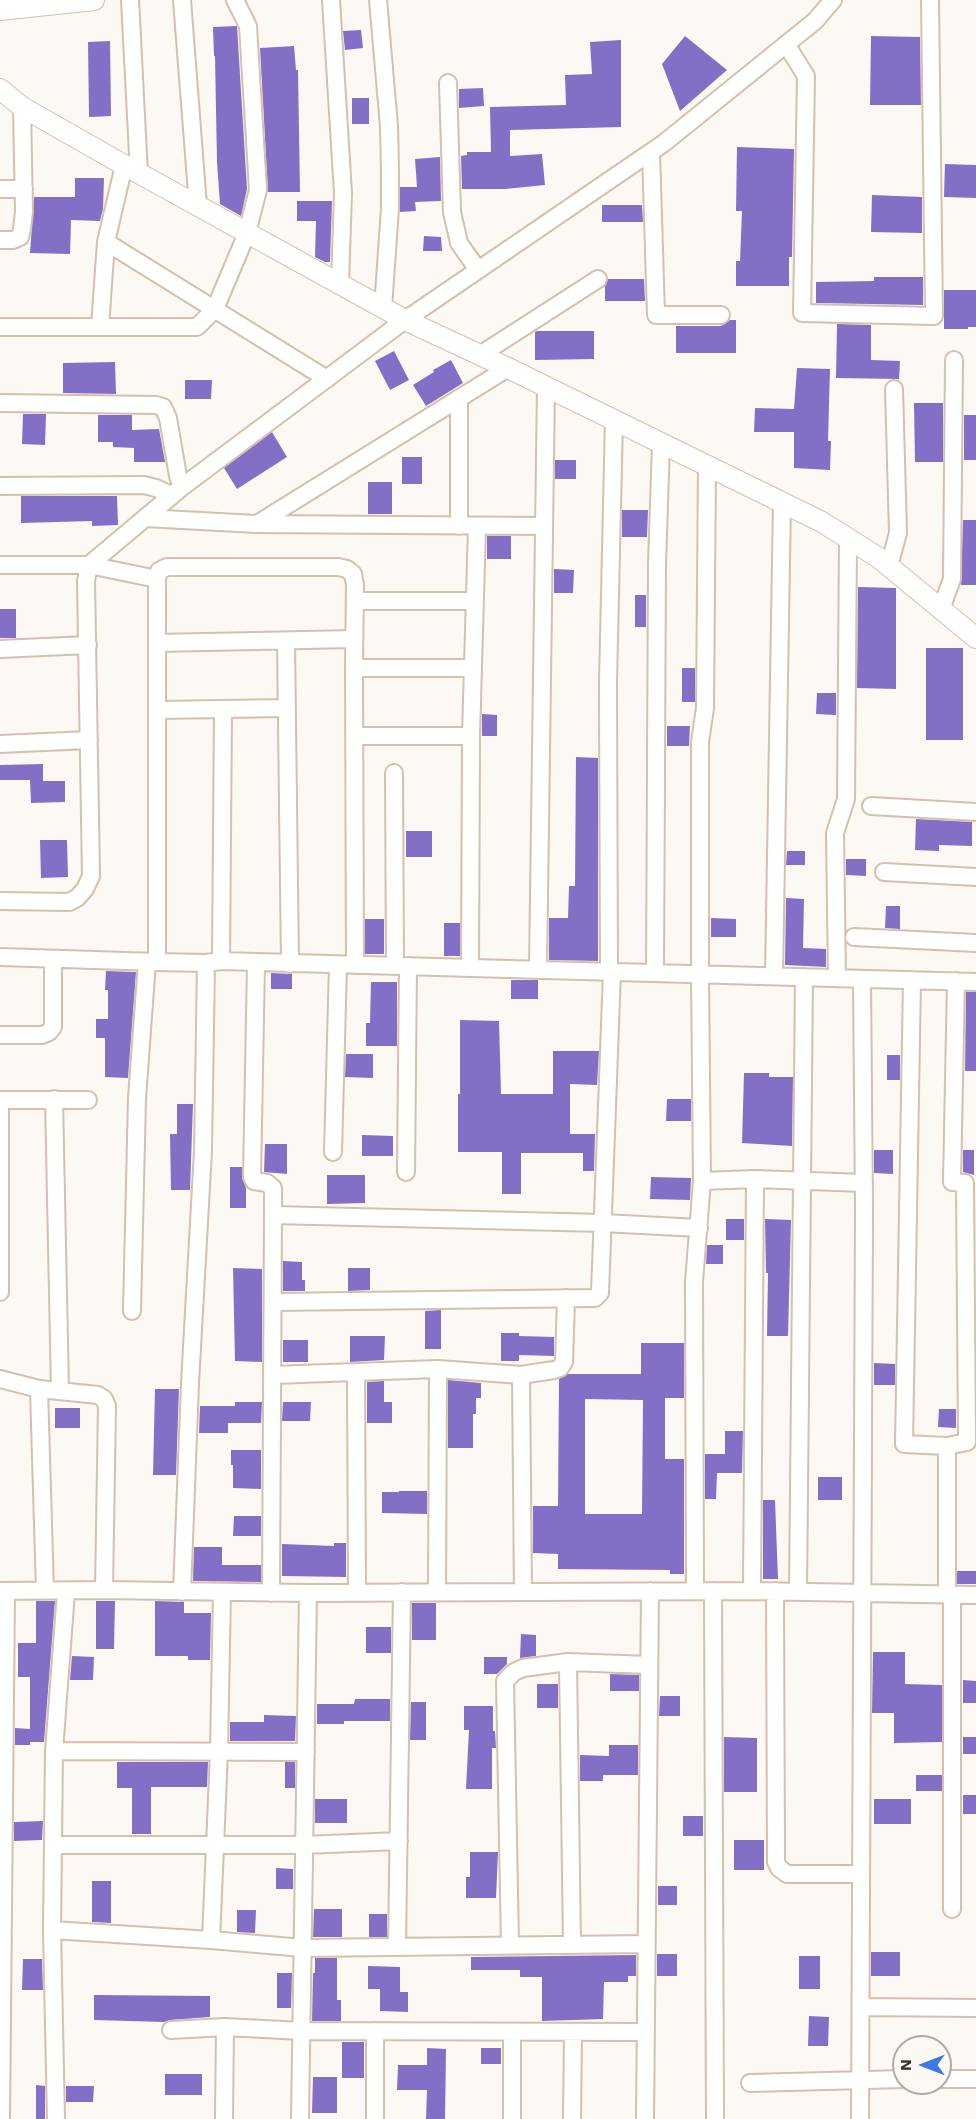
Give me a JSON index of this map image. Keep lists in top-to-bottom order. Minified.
{"north":"left"}
